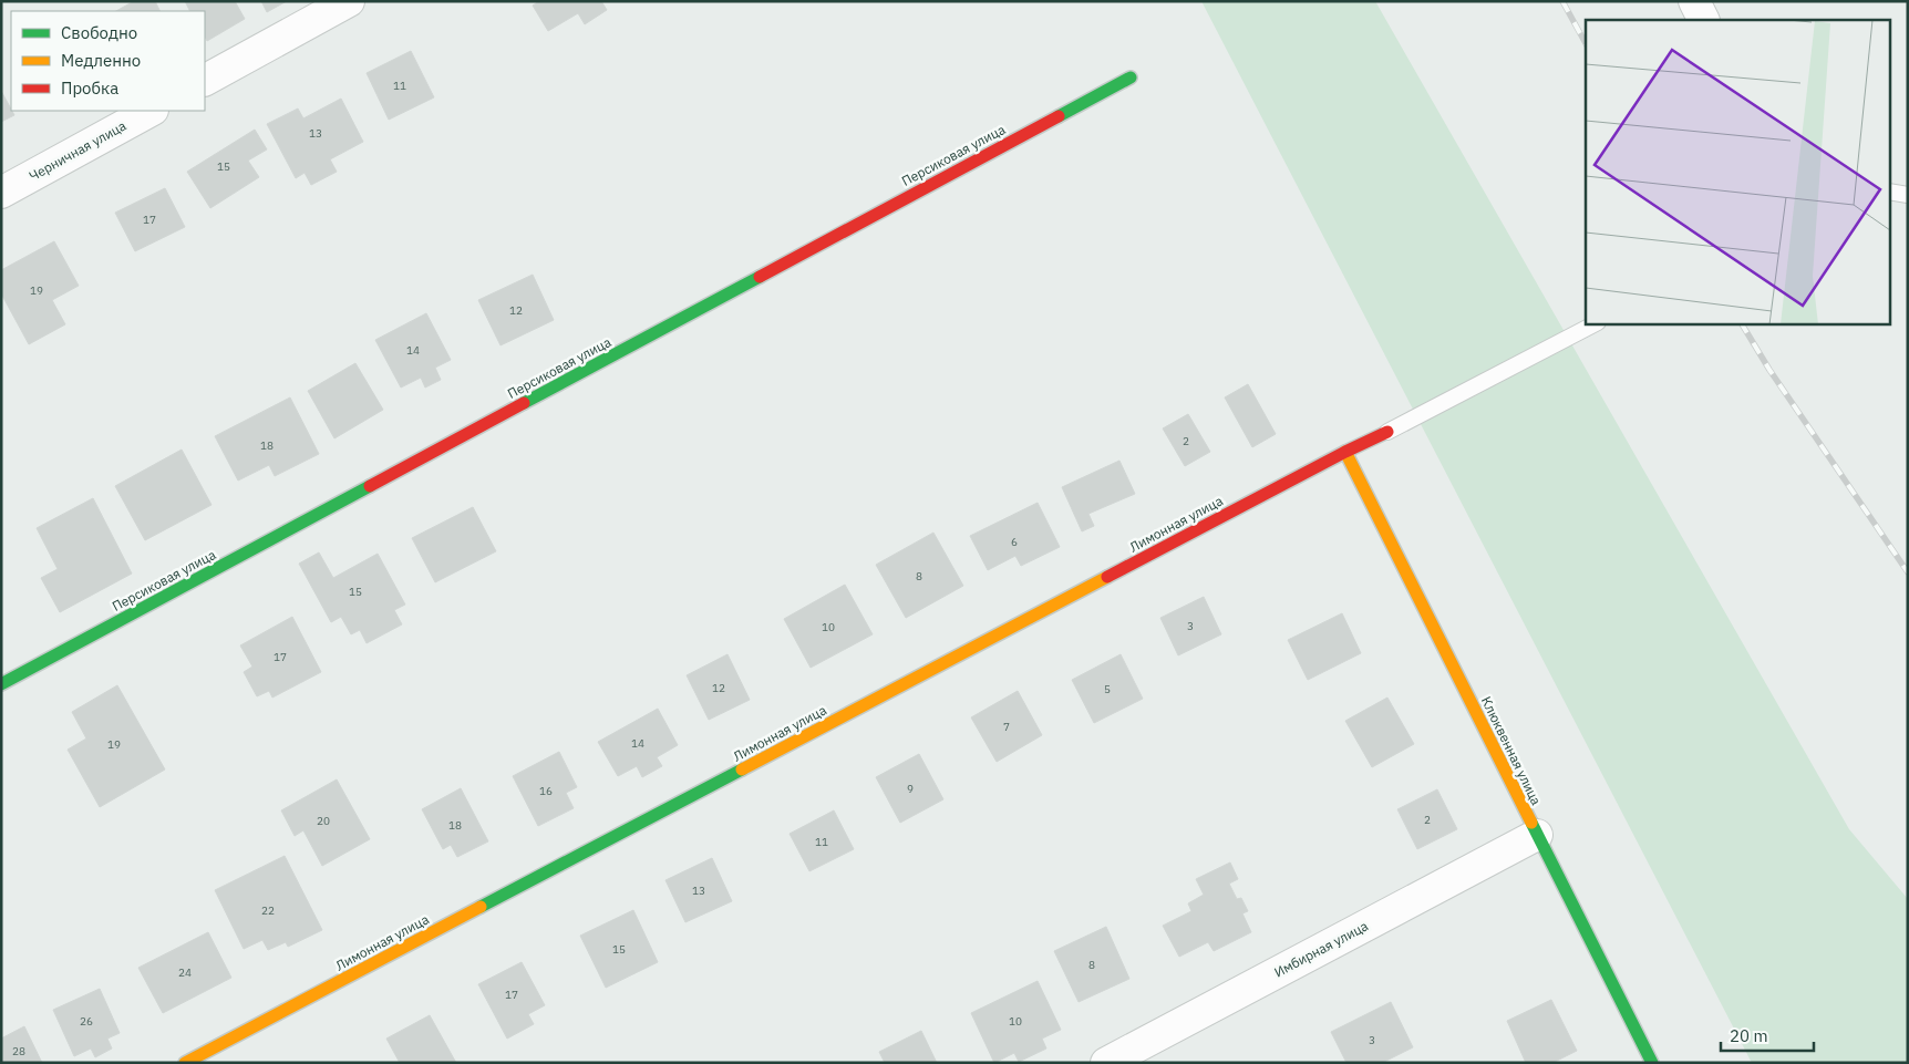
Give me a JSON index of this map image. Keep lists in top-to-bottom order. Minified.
{"streets":{"street":["Черничная улица","Персиковая улица","Лимонная улица","Клюквенная улица","Имбирная улица"]},"crossings":[["Лимонная улица","Клюквенная улица"],["Клюквенная улица","Имбирная улица"]],"house_numbers":["11","13","15","17","19","12","14","2","18","6","8","15","3","10","17","12","5","7","14","19","9","16","2","20","18","11","13","22","15","8","24","17","26","10","3","28"],"legend":["Свободно","Медленно","Пробка"],"scale_bar":"20 m"}
